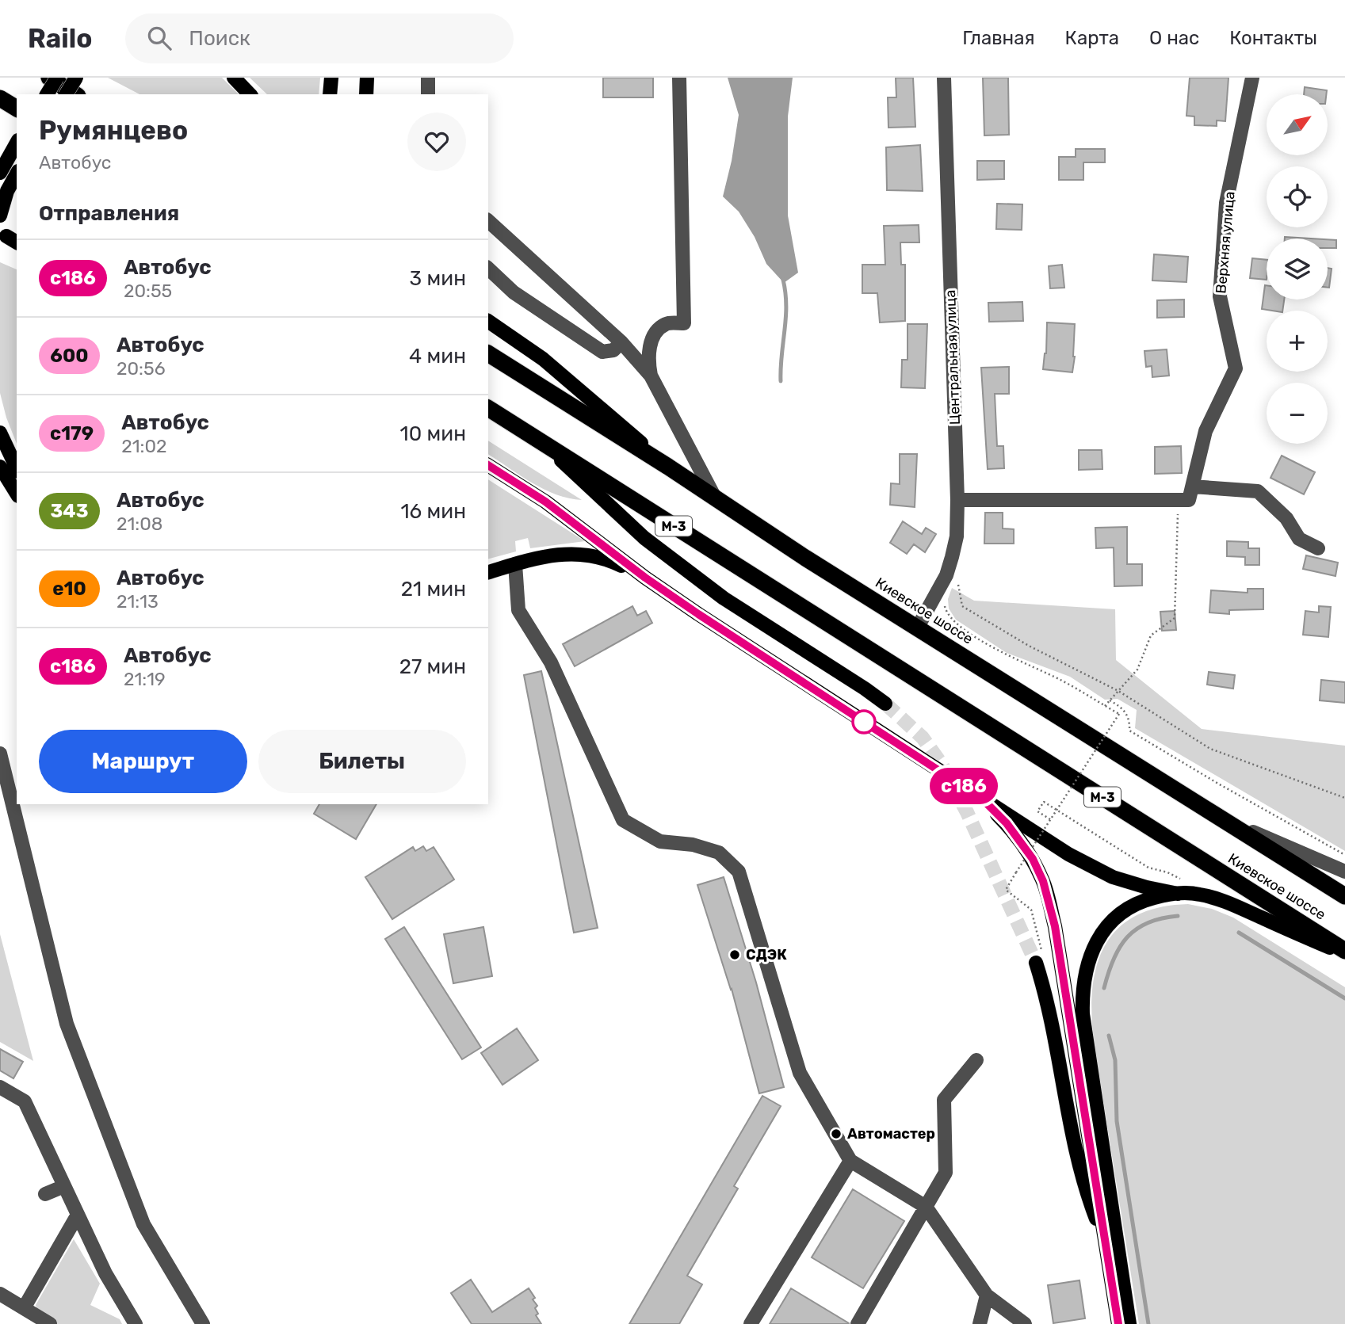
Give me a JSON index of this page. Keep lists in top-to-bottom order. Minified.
{"streets":{"highway":["М-3","Киевское шоссе"],"street":["Верхняя улица","Центральная улица"]},"crossings":[["Центральная улица","Киевское шоссе"]],"places":["СДЭК","Автомастер"],"lines":["bus line с186"],"north":"top right","page":{"header":"Railo","search":"Поиск","nav":["Главная","Карта","О нас","Контакты"],"on_map":"с186","map_buttons":["+","−"],"heading":[["Румянцево","Автобус"],"Отправления"],"list":[{"mark":"с186","name":"Автобус","note":"20:55","value":"3 мин"},{"mark":"600","name":"Автобус","note":"20:56","value":"4 мин"},{"mark":"с179","name":"Автобус","note":"21:02","value":"10 мин"},{"mark":"343","name":"Автобус","note":"21:08","value":"16 мин"},{"mark":"е10","name":"Автобус","note":"21:13","value":"21 мин"},{"mark":"с186","name":"Автобус","note":"21:19","value":"27 мин"}],"buttons":["Маршрут","Билеты"]}}
